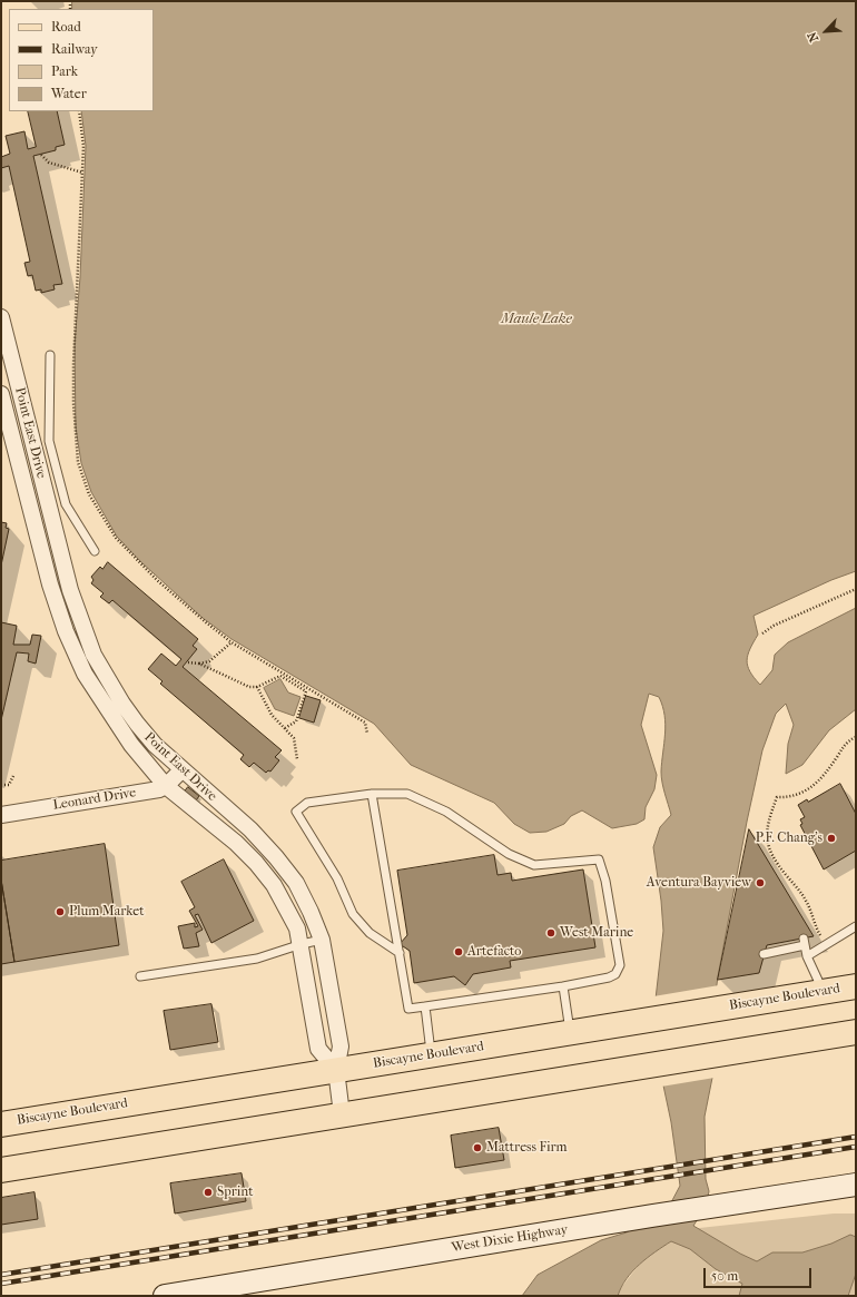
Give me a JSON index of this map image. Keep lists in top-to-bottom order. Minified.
{"streets":{"main road":["Biscayne Boulevard"],"street":["Point East Drive","Leonard Drive","West Dixie Highway"]},"crossings":[["Point East Drive","Leonard Drive"],["Point East Drive","Biscayne Boulevard"]],"water":["Maule Lake"],"places":["P.F. Chang's","Aventura Bayview","Plum Market","West Marine","Artefacto","Mattress Firm","Sprint"],"legend":["Road","Railway","Park","Water"],"scale_bar":"50 m","north":"bottom left"}
